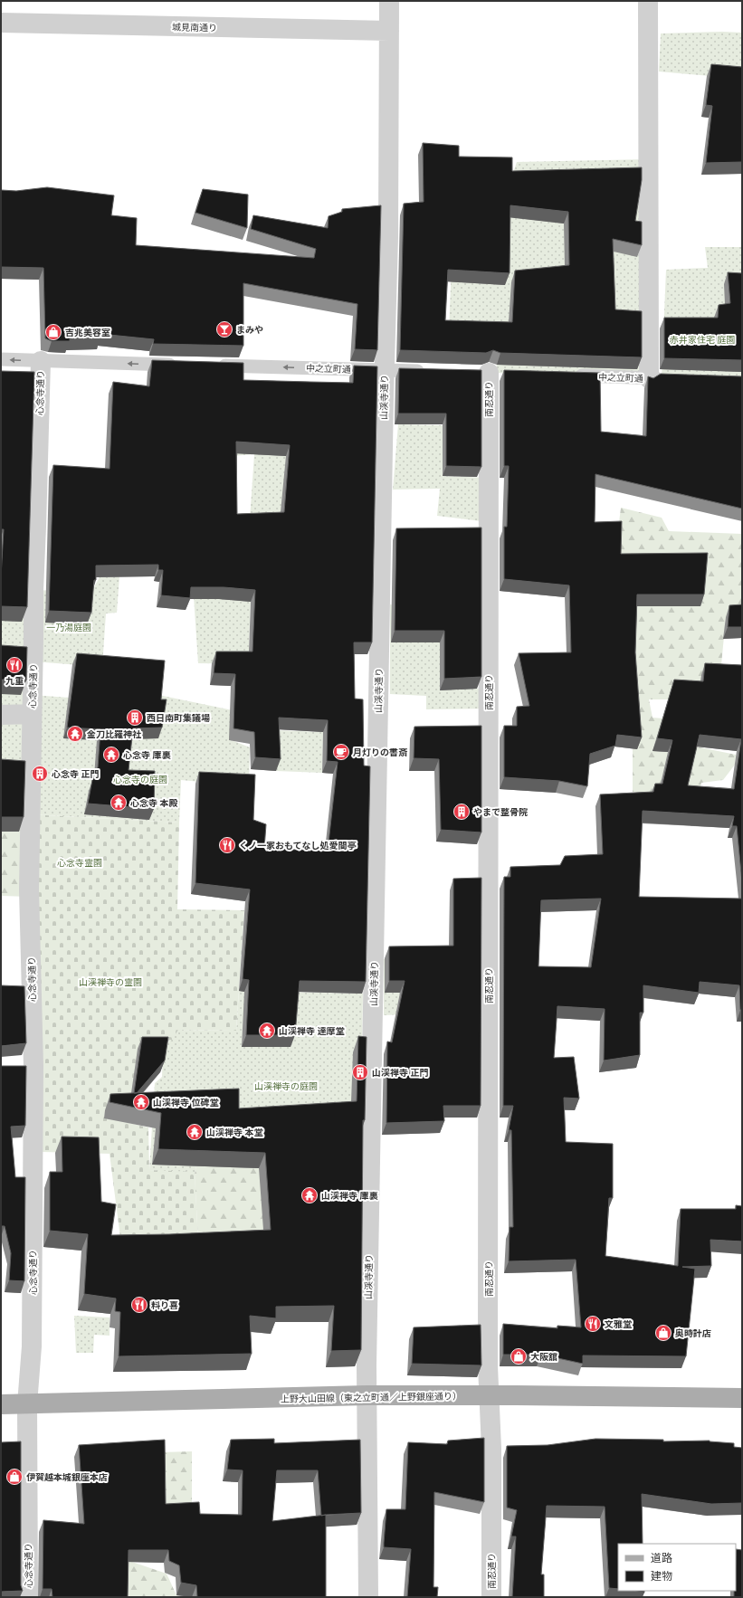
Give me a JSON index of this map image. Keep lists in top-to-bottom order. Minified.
{"streets":{"main road":["上野大山田線（東之立町通／上野銀座通り）"],"street":["城見南通り","心念寺通り","山渓寺通り","南忍通り"],"lane":["中之立町通"]},"crossings":[["城見南通り","山渓寺通り"],["中之立町通","山渓寺通り"],["心念寺通り","上野大山田線（東之立町通／上野銀座通り）"],["山渓寺通り","上野大山田線（東之立町通／上野銀座通り）"],["南忍通り","上野大山田線（東之立町通／上野銀座通り）"]],"one_way":["中之立町通"],"parks":["赤井家住宅 庭園","一乃湯庭園","心念寺の庭園","心念寺霊園","山渓禅寺の霊園","山渓禅寺の庭園"],"places":{"bar":["まみや"],"shop":["吉兆美容室","奥時計店","大阪舘","伊賀越本城銀座本店"],"restaurant":["九重","くノ一家おもてなし処愛間亭","料り喜","文雅堂"],"building":["西日南町集議場","心念寺 正門","やまで整骨院","山渓禅寺 正門"],"temple":["金刀比羅神社","心念寺 庫裏","心念寺 本殿","山渓禅寺 達摩堂","山渓禅寺 位碑堂","山渓禅寺 本堂","山渓禅寺 庫裏"],"cafe":["月灯りの書斎"]},"legend":["道路","建物"]}
